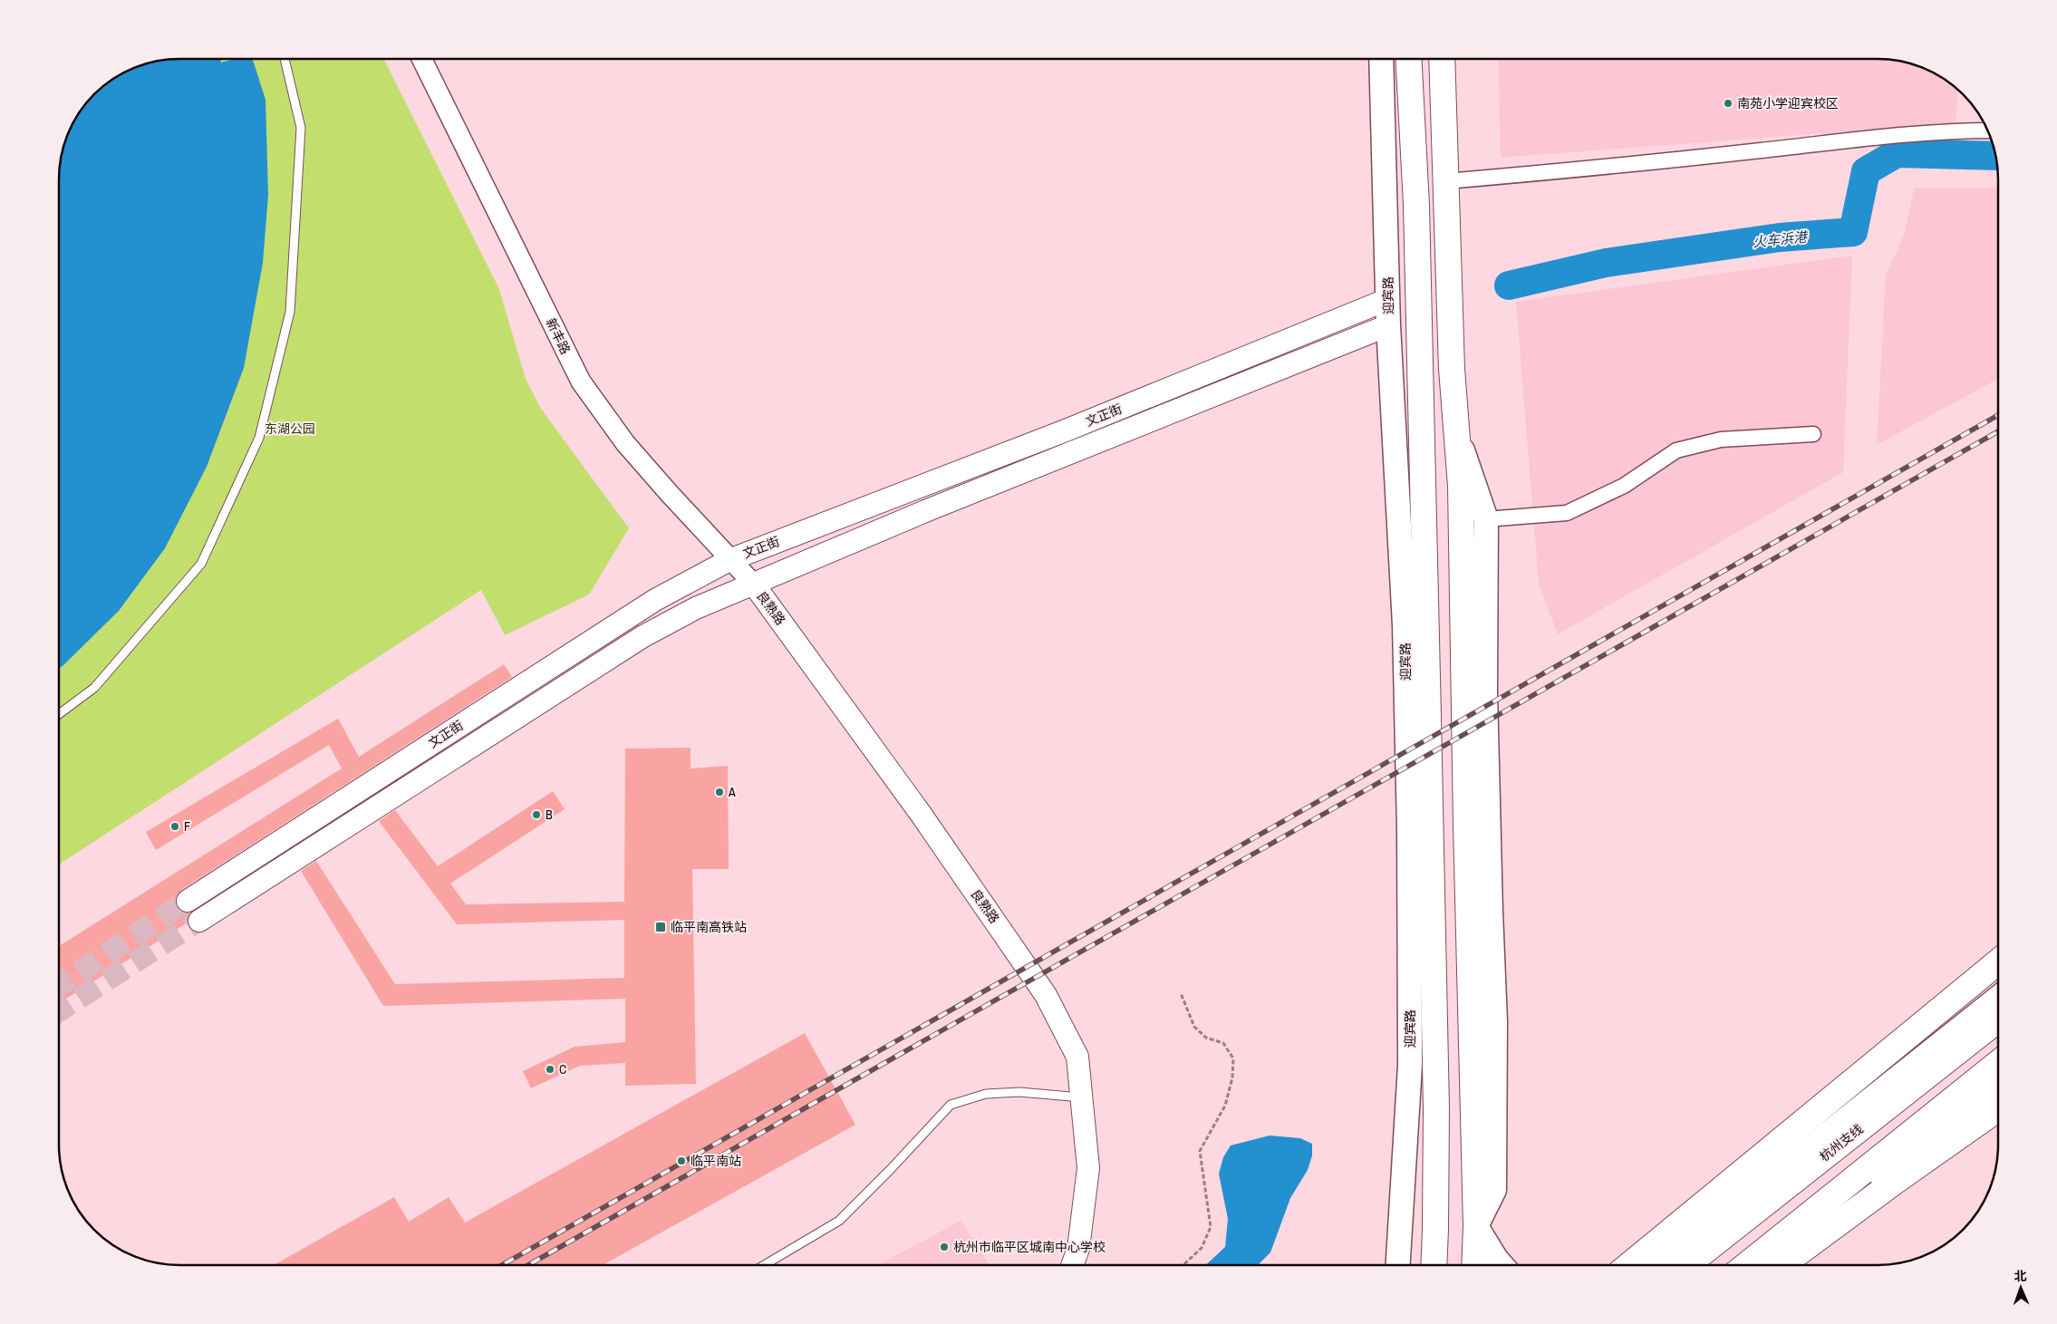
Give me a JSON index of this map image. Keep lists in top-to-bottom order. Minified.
{"streets":{"highway":["迎宾路","杭州支线"],"main road":["文正街","良熟路"],"street":["新丰路"]},"crossings":[["迎宾路","文正街"],["新丰路","文正街"],["新丰路","良熟路"],["文正街","良熟路"]],"water":["火车浜港"],"parks":["东湖公园"],"places":{"other":["南苑小学迎宾校区","A","B","F","C","临平南站","杭州市临平区城南中心学校"],"transit":["临平南高铁站"]},"north":"top"}
